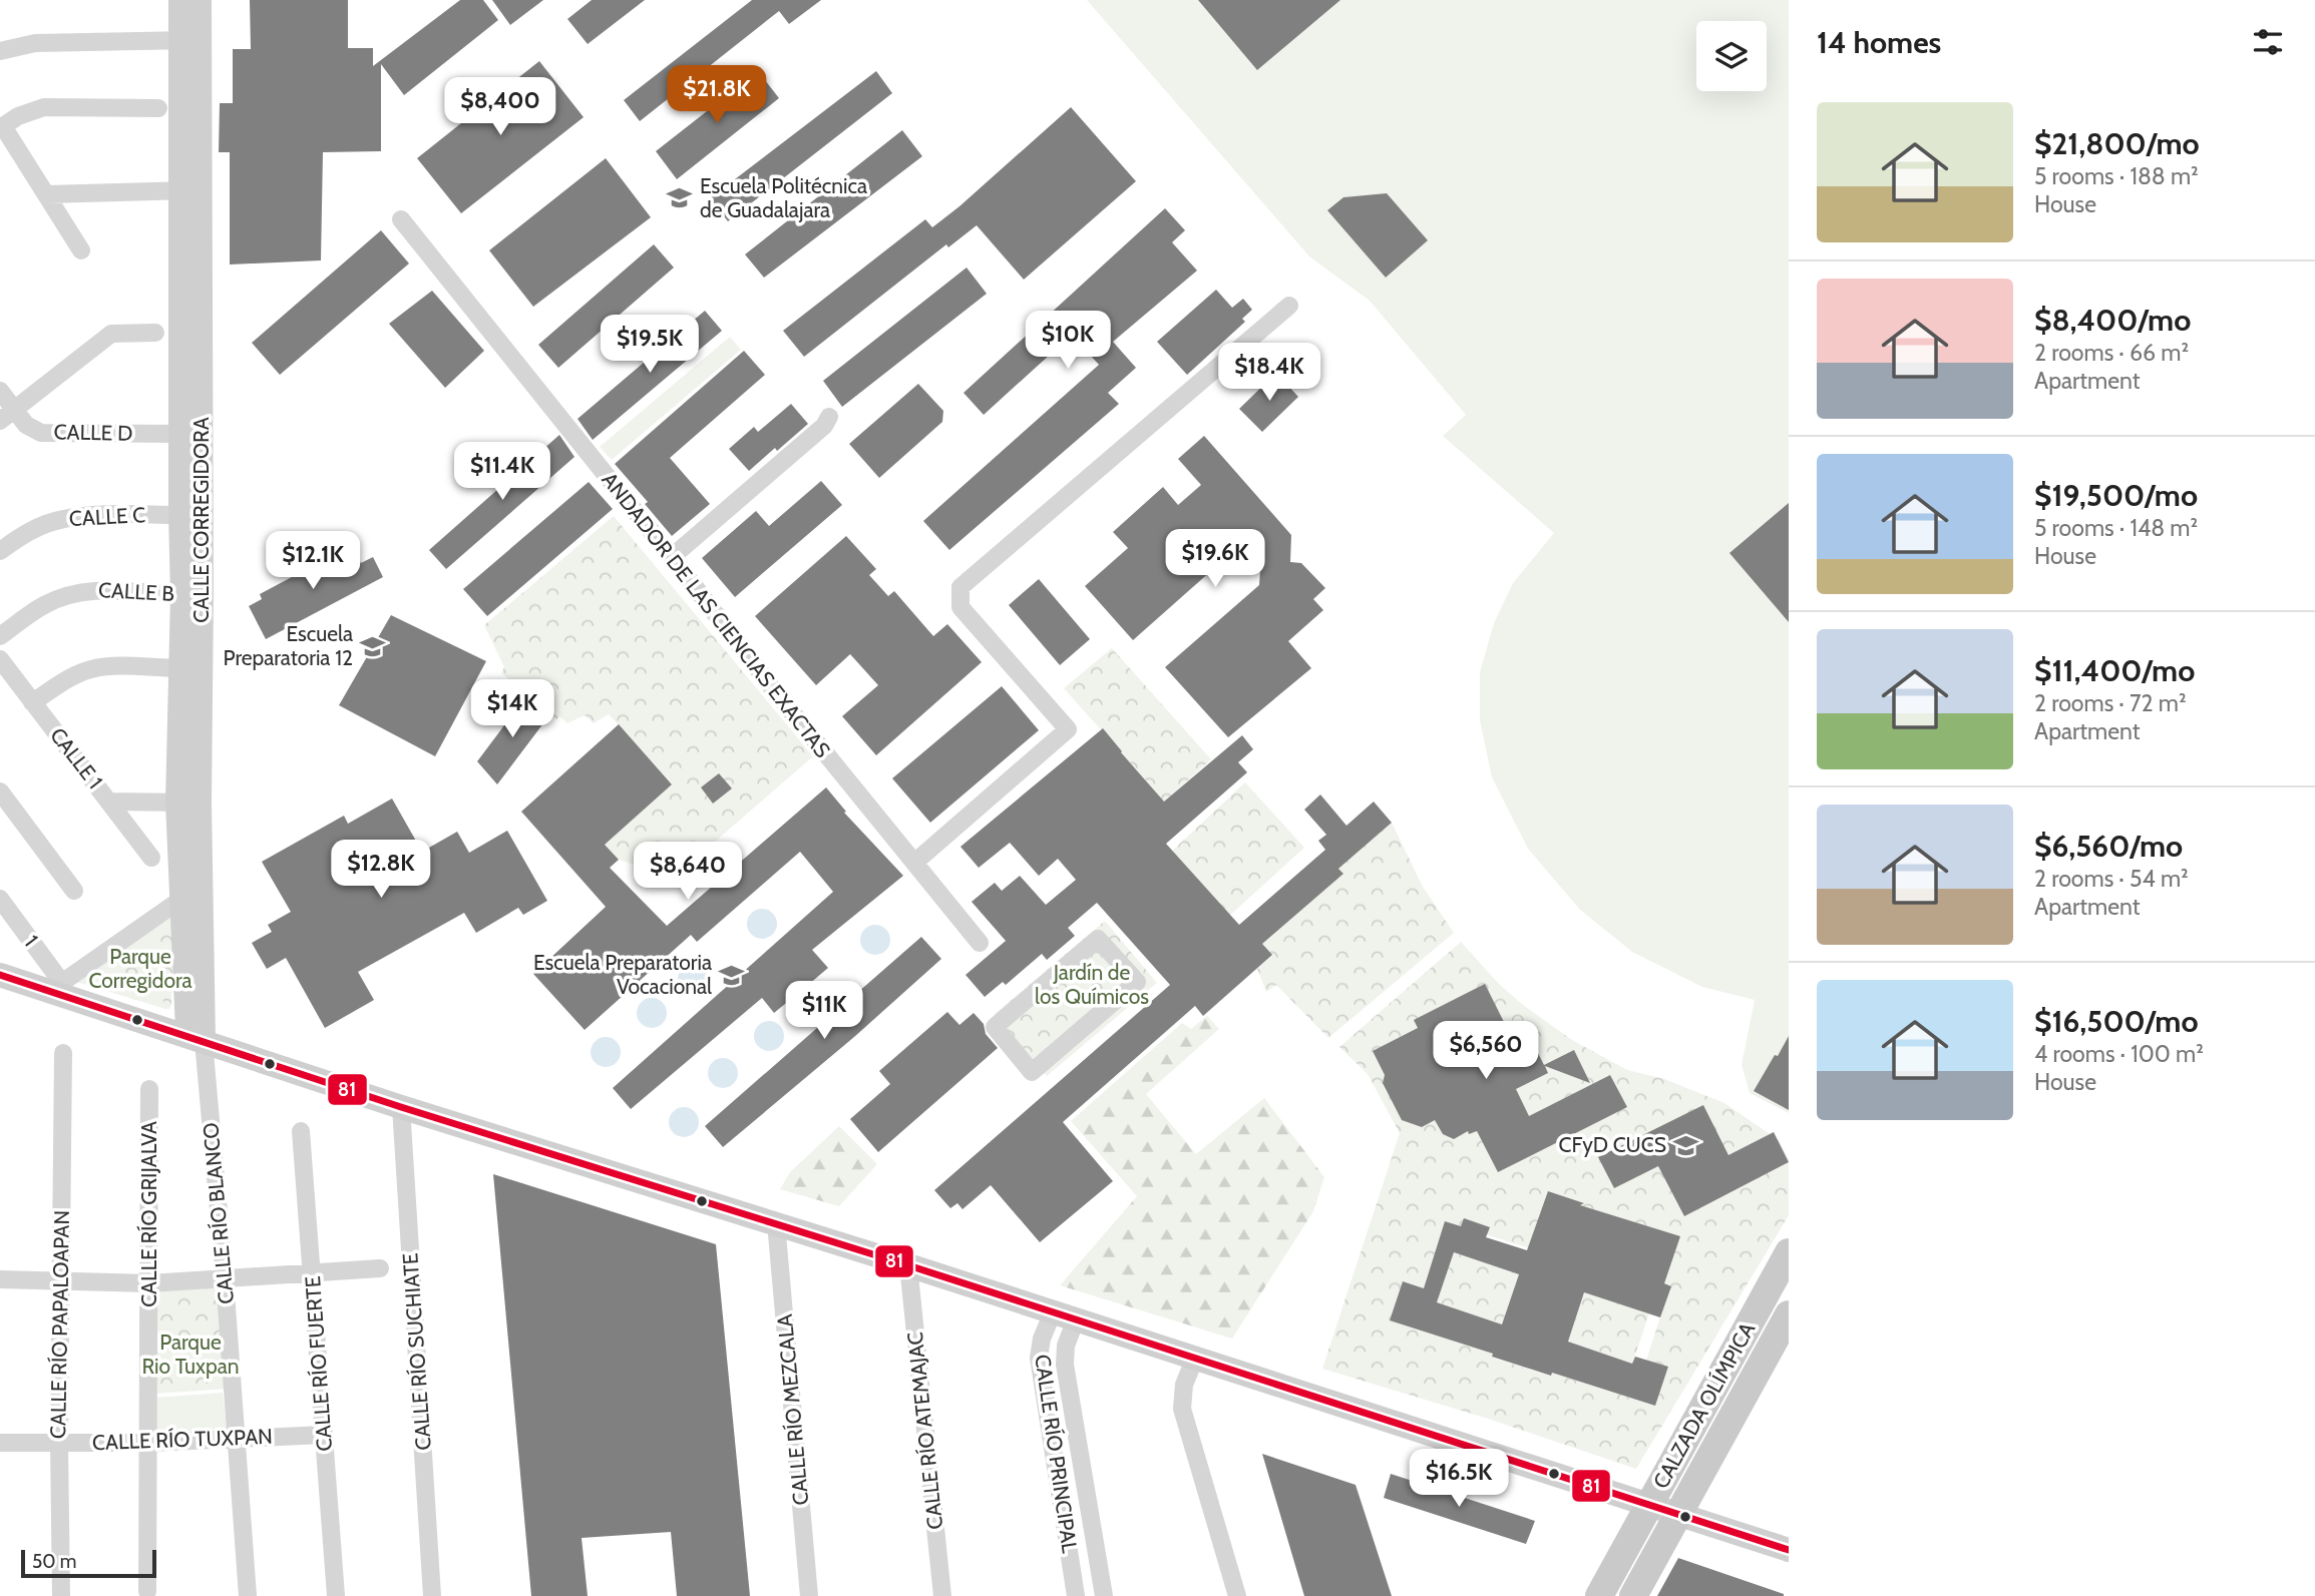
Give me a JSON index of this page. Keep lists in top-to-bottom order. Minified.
{"streets":{"main road":["CALLE CORREGIDORA","CALZADA OLÍMPICA"],"street":["CALLE D","CALLE C","CALLE B","ANDADOR DE LAS CIENCIAS EXACTAS","CALLE 1","1","CALLE RÍO BLANCO","CALLE RÍO GRIJALVA","CALLE RÍO PAPALOAPAN","CALLE RÍO SUCHIATE","CALLE RÍO FUERTE","CALLE RÍO MEZCALA","CALLE RÍO ATEMAJAC","CALLE RÍO TUXPAN","CALLE RÍO PRINCIPAL"]},"crossings":[["CALLE D","CALLE CORREGIDORA"],["CALLE C","CALLE CORREGIDORA"],["CALLE CORREGIDORA","CALLE B"],["CALLE CORREGIDORA","CALLE RÍO BLANCO"],["CALLE RÍO BLANCO","CALLE RÍO TUXPAN"],["CALLE RÍO GRIJALVA","CALLE RÍO TUXPAN"],["CALLE RÍO PAPALOAPAN","CALLE RÍO TUXPAN"],["CALLE RÍO FUERTE","CALLE RÍO TUXPAN"]],"parks":["Parque Corregidora","Jardín de los Químicos","Parque Rio Tuxpan"],"places":{"school or university":["Escuela Politécnica de Guadalajara","Escuela Preparatoria 12","Escuela Preparatoria Vocacional","CFyD CUCS"]},"lines":["transit line 81"],"scale_bar":"50 m","page":{"heading":"14 homes","price":["$21.8K","$8,400","$10K","$19.5K","$18.4K","$11.4K","$19.6K","$12.1K","$14K","$12.8K","$8,640","$11K","$6,560","$16.5K"],"list":[{"name":"$21,800/mo","note":"5 rooms · 188 m² · House"},{"name":"$8,400/mo","note":"2 rooms · 66 m² · Apartment"},{"name":"$19,500/mo","note":"5 rooms · 148 m² · House"},{"name":"$11,400/mo","note":"2 rooms · 72 m² · Apartment"},{"name":"$6,560/mo","note":"2 rooms · 54 m² · Apartment"},{"name":"$16,500/mo","note":"4 rooms · 100 m² · House"}],"scale":"50 m"}}
